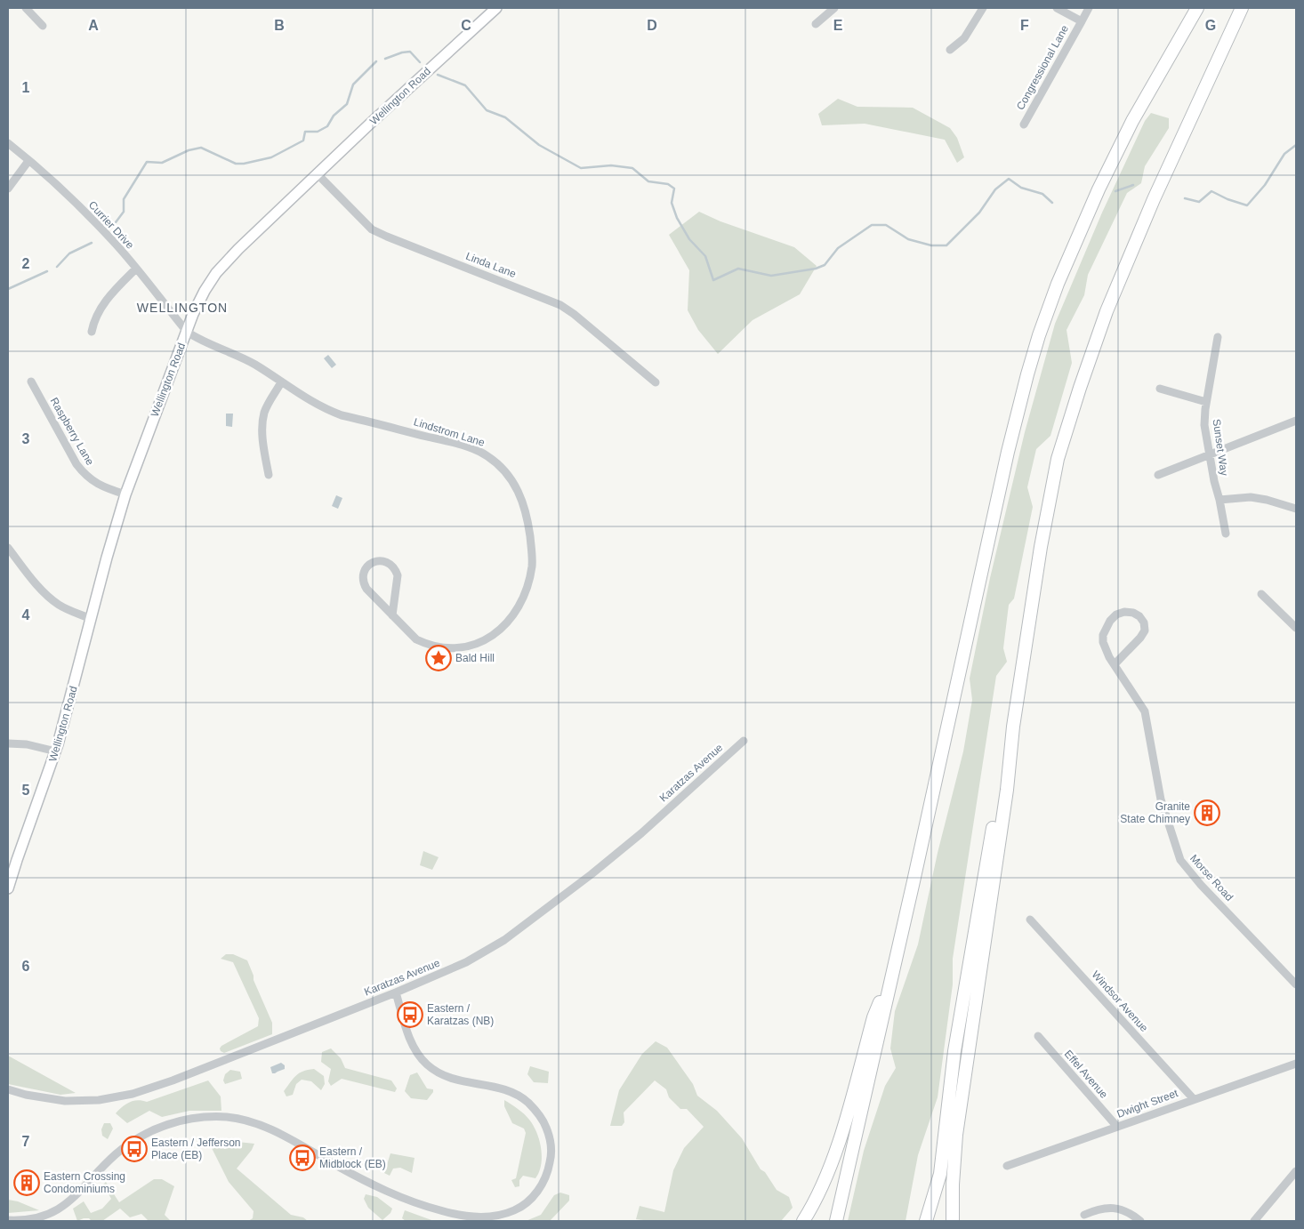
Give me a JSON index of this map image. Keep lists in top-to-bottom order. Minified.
{"streets":{"main road":["Wellington Road"],"street":["Congressional Lane","Currier Drive","Linda Lane","Raspberry Lane","Lindstrom Lane","Sunset Way","Karatzas Avenue","Morse Road","Windsor Avenue","Effel Avenue","Dwight Street"]},"crossings":[["Wellington Road","Currier Drive"],["Wellington Road","Linda Lane"],["Wellington Road","Raspberry Lane"],["Wellington Road","Lindstrom Lane"],["Currier Drive","Lindstrom Lane"],["Windsor Avenue","Dwight Street"],["Effel Avenue","Dwight Street"]],"districts":["WELLINGTON"],"places":{"place":["Bald Hill"],"building":["Granite State Chimney","Eastern Crossing Condominiums"],"bus stop":["Eastern / Karatzas (NB)","Eastern / Jefferson Place (EB)","Eastern / Midblock (EB)"]},"grid":{"columns":["A","B","C","D","E","F","G"],"rows":["1","2","3","4","5","6","7"]}}
